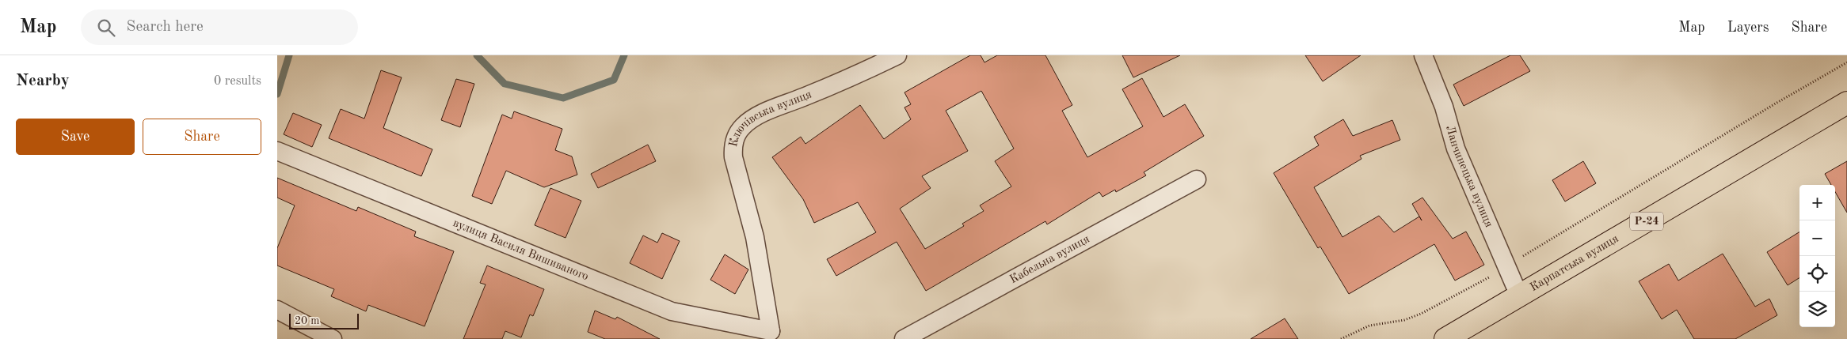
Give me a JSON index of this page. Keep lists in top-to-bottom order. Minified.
{"streets":{"main road":["Р-24","Карпатська вулиця"],"street":["Ключівська вулиця","Ланчинецька вулиця","вулиця Василя Вишиваного","Кабельна вулиця"]},"crossings":[["Ключівська вулиця","вулиця Василя Вишиваного"],["Ланчинецька вулиця","Карпатська вулиця"]],"scale_bar":"20 m","page":{"header":"Map","search":"Search here","nav":["Map","Layers","Share"],"heading":["Nearby","0 results"],"buttons":["Save","Share"],"map_buttons":["+","−"],"scale":"20 m"}}
